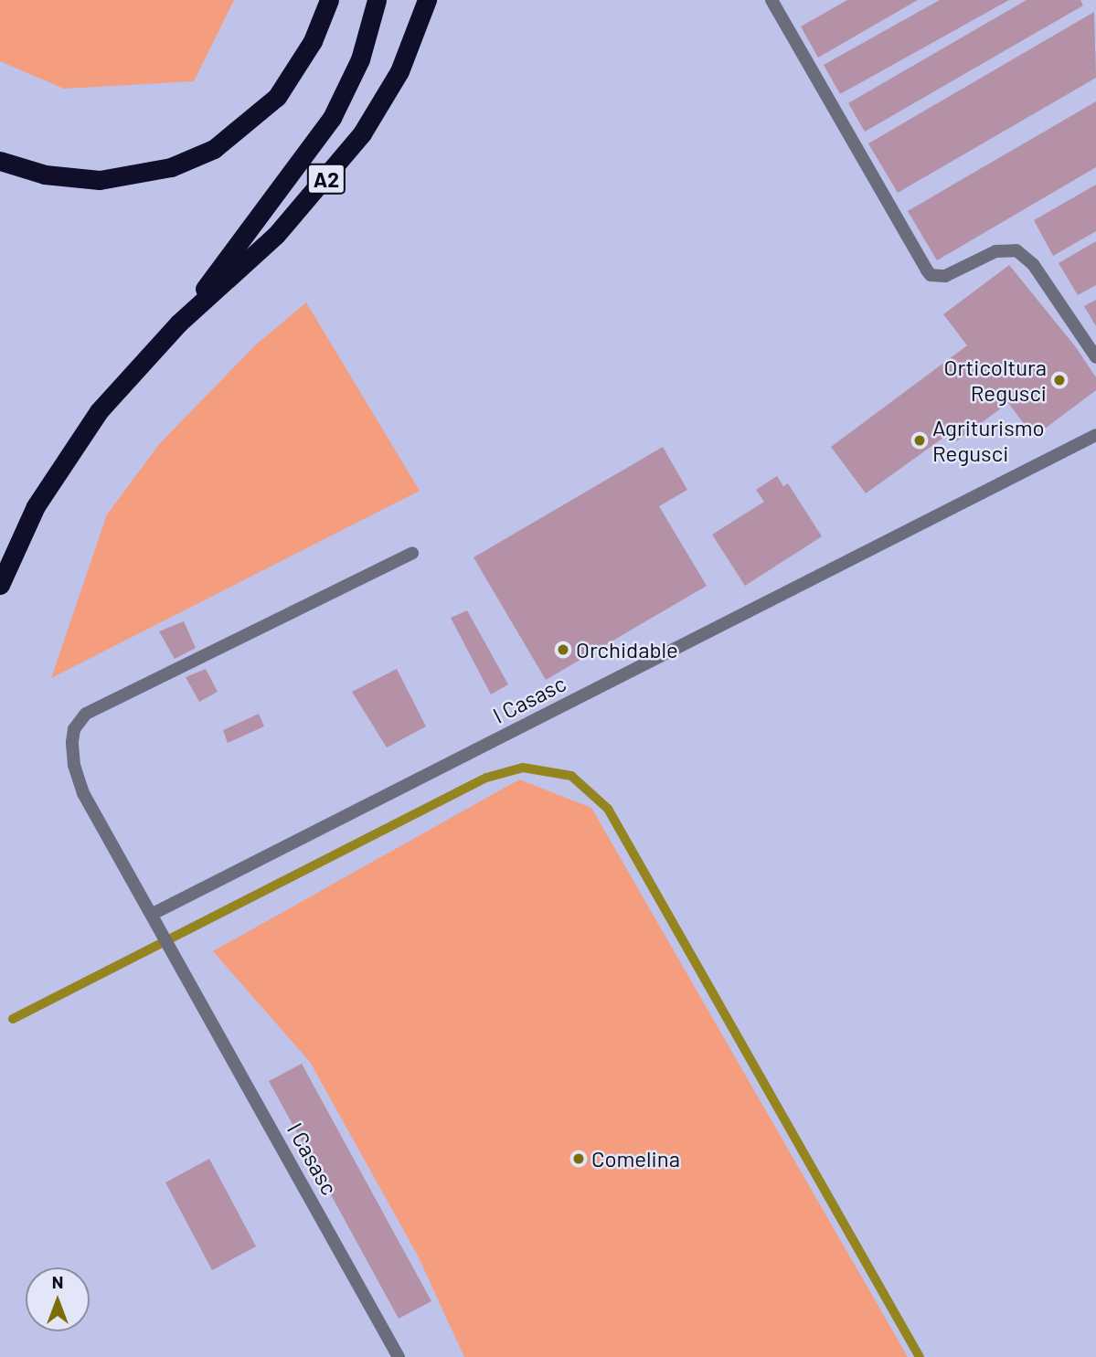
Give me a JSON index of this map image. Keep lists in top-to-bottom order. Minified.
{"streets":{"highway":["A2"],"street":["I Casasc"]},"places":["Orticoltura Regusci","Agriturismo Regusci","Orchidable","Comelina"],"north":"top"}
